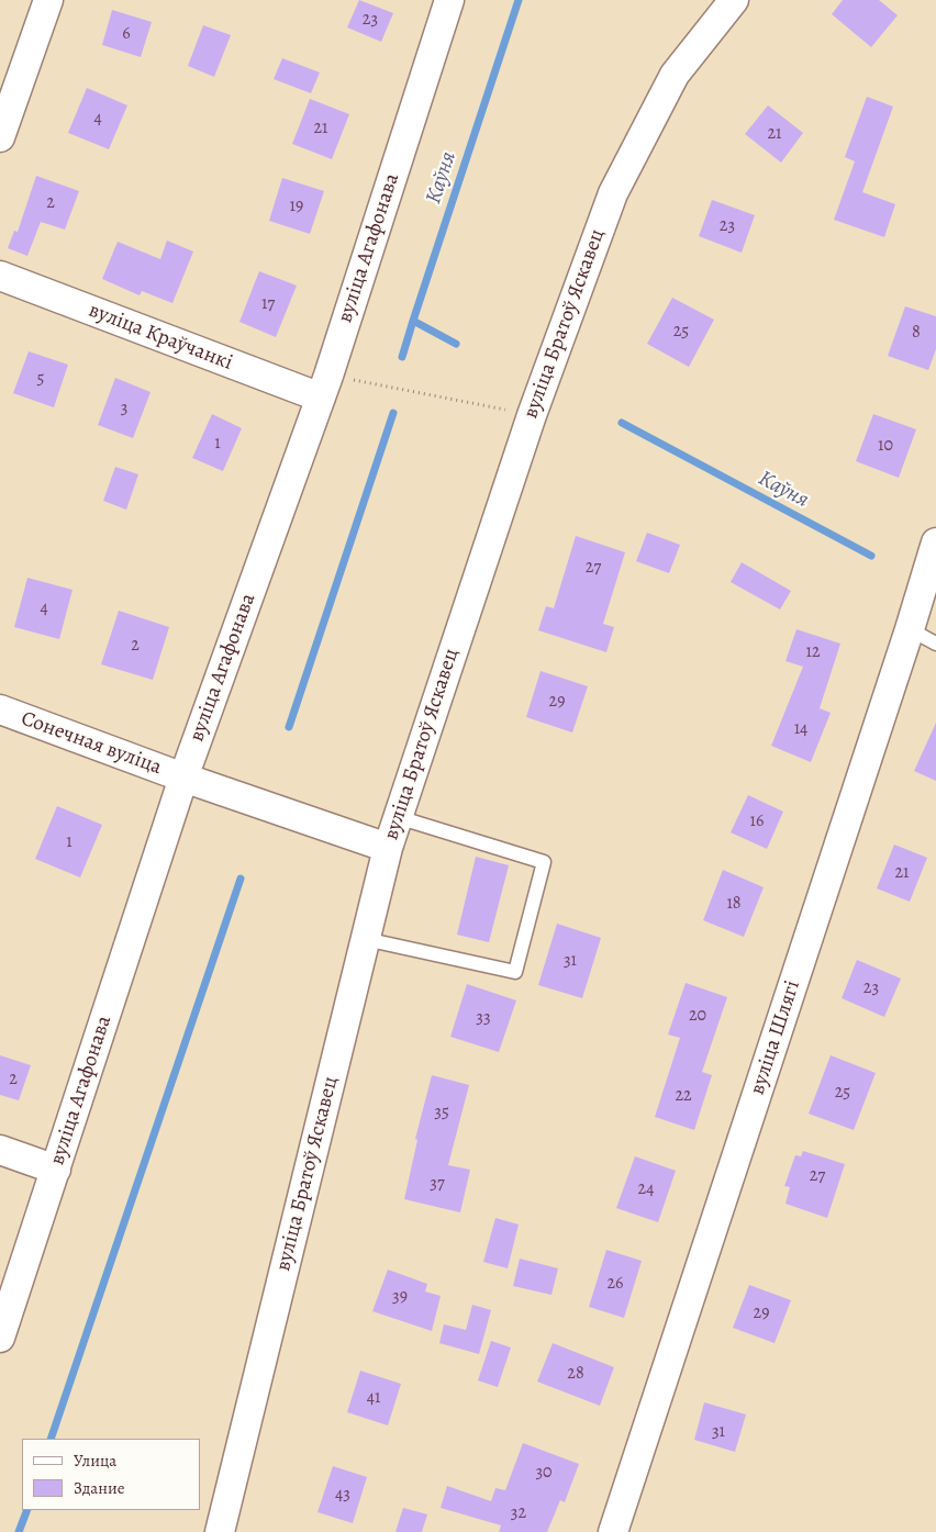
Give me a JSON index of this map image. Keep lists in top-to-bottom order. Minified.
{"streets":{"street":["вуліца Агафонава","вуліца Братоў Яскавец","вуліца Краўчанкі","Сонечная вуліца","вуліца Шлягі"]},"crossings":[["вуліца Агафонава","вуліца Краўчанкі"],["вуліца Агафонава","Сонечная вуліца"],["вуліца Братоў Яскавец","Сонечная вуліца"]],"water":["Каўня"],"house_numbers":["23","6","4","21","21","2","19","23","17","25","8","5","3","1","10","27","4","2","12","29","14","16","1","21","18","31","23","20","33","2","25","22","35","27","37","24","26","39","29","28","41","31","30","43","32"],"legend":["Улица","Здание"]}
